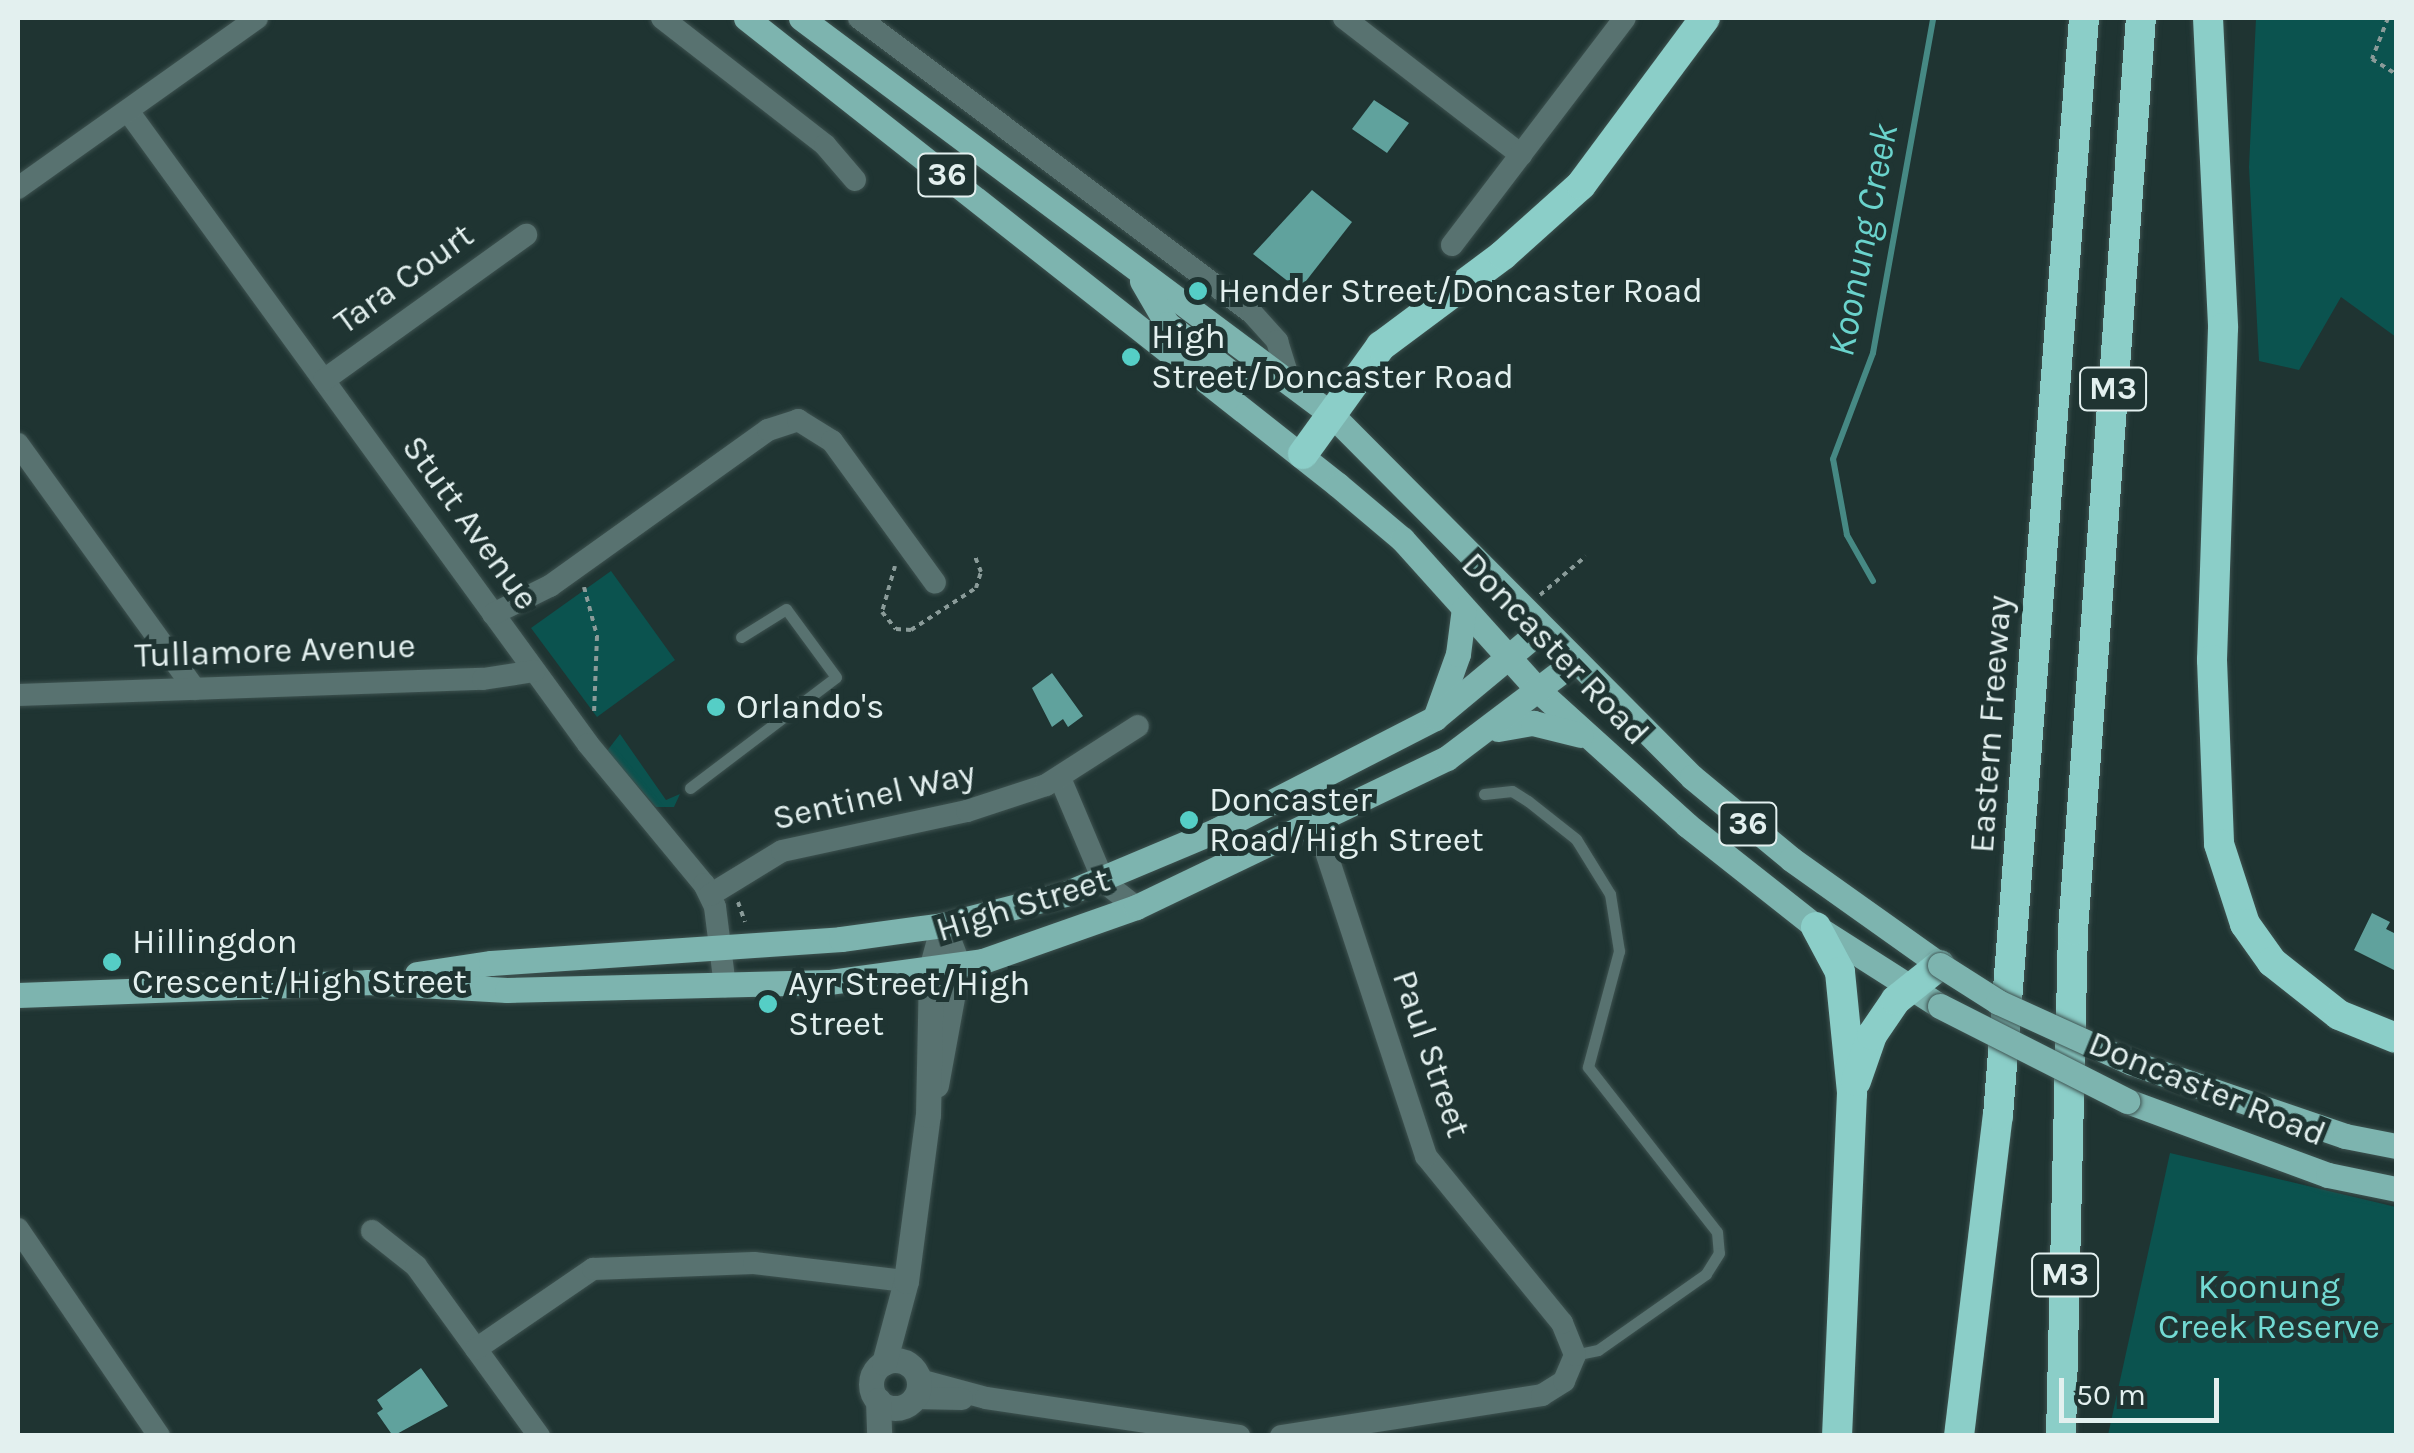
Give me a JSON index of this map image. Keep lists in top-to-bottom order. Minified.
{"streets":{"highway":["M3","Eastern Freeway"],"main road":["36","Doncaster Road","High Street"],"street":["Tara Court","Stutt Avenue","Tullamore Avenue","Sentinel Way","Paul Street"]},"crossings":[["Tara Court","Stutt Avenue"],["Stutt Avenue","Tullamore Avenue"],["Stutt Avenue","Sentinel Way"],["Stutt Avenue","High Street"],["Doncaster Road","High Street"],["High Street","Paul Street"]],"water":["Koonung Creek"],"parks":["Koonung Creek Reserve"],"places":["Hender Street/Doncaster Road","High Street/Doncaster Road","Orlando's","Doncaster Road/High Street","Hillingdon Crescent/High Street","Ayr Street/High Street"],"scale_bar":"50 m"}
